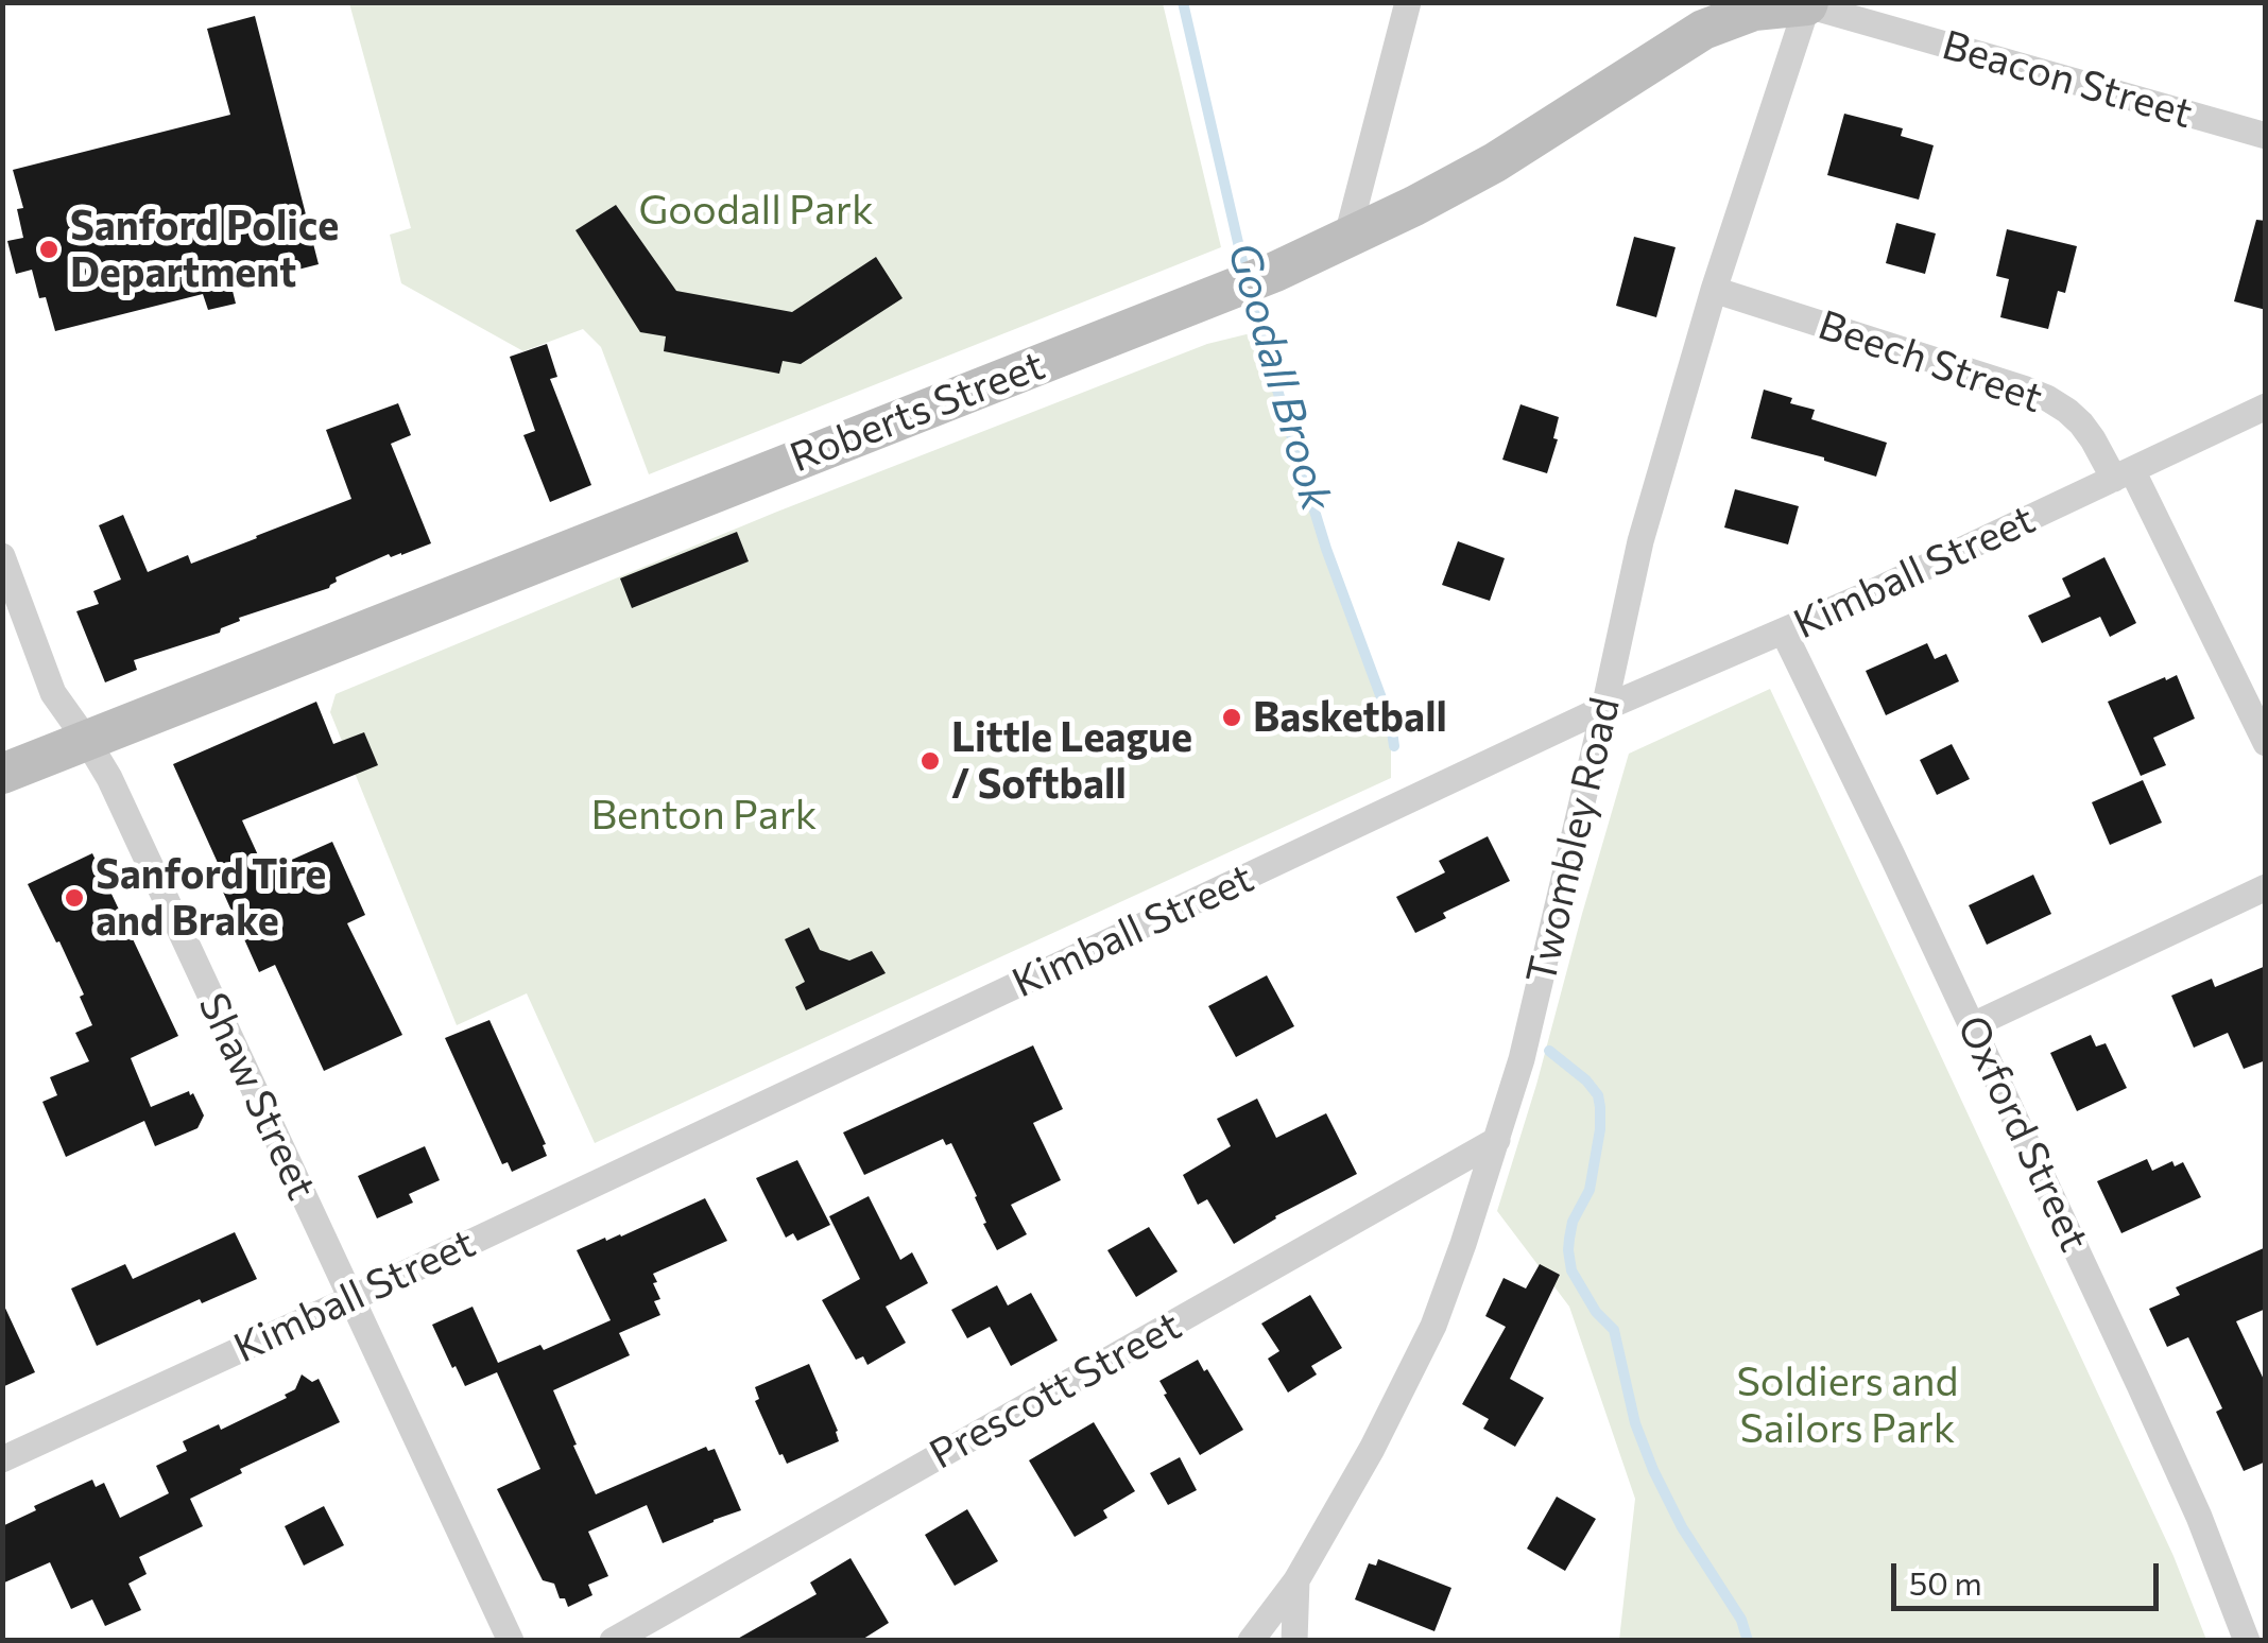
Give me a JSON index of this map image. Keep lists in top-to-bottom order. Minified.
{"streets":{"street":["Beacon Street","Beech Street","Roberts Street","Kimball Street","Twombley Road","Shaw Street","Oxford Street","Prescott Street"]},"crossings":[["Beacon Street","Roberts Street"],["Beacon Street","Twombley Road"],["Beech Street","Kimball Street"],["Beech Street","Twombley Road"],["Roberts Street","Twombley Road"],["Roberts Street","Shaw Street"],["Kimball Street","Twombley Road"],["Kimball Street","Shaw Street"],["Kimball Street","Oxford Street"],["Twombley Road","Prescott Street"]],"water":["Goodall Brook"],"parks":["Goodall Park","Benton Park","Soldiers and Sailors Park"],"places":["Sanford Police Department","Basketball","Little League / Softball","Sanford Tire and Brake"],"scale_bar":"50 m"}
